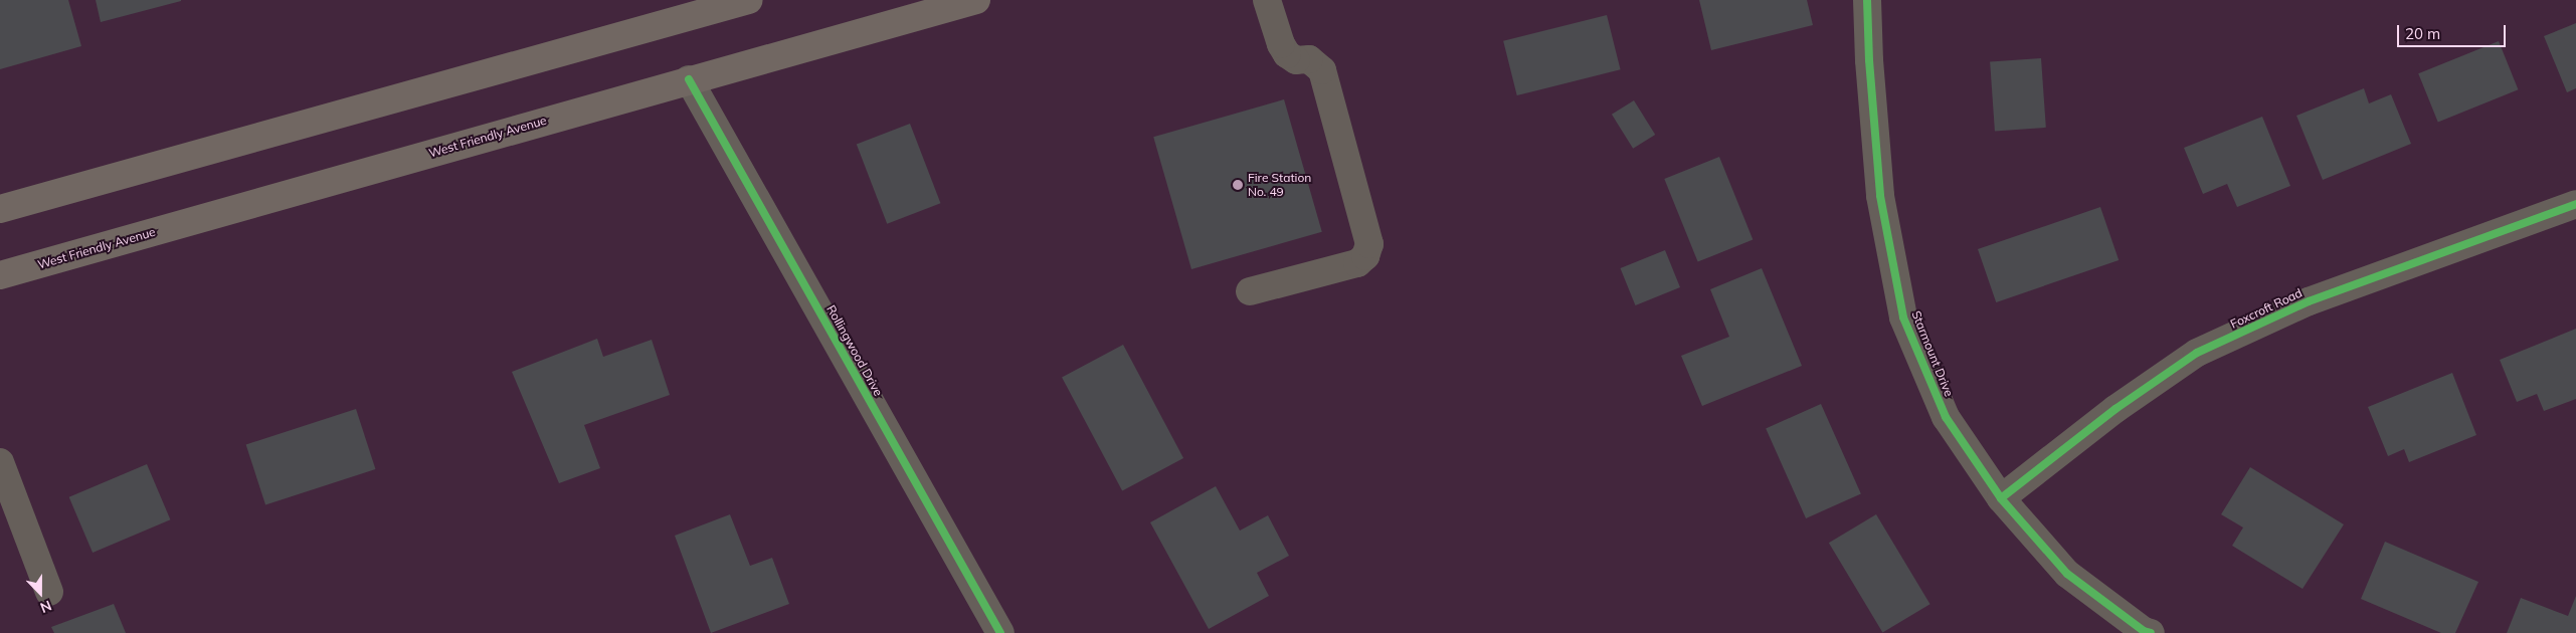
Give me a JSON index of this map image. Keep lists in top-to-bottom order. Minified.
{"streets":{"main road":["West Friendly Avenue"],"street":["Foxcroft Road","Rollingwood Drive","Starmount Drive"]},"crossings":[["West Friendly Avenue","Rollingwood Drive"],["Foxcroft Road","Starmount Drive"]],"places":["Fire Station No. 49"],"scale_bar":"20 m","north":"bottom"}
